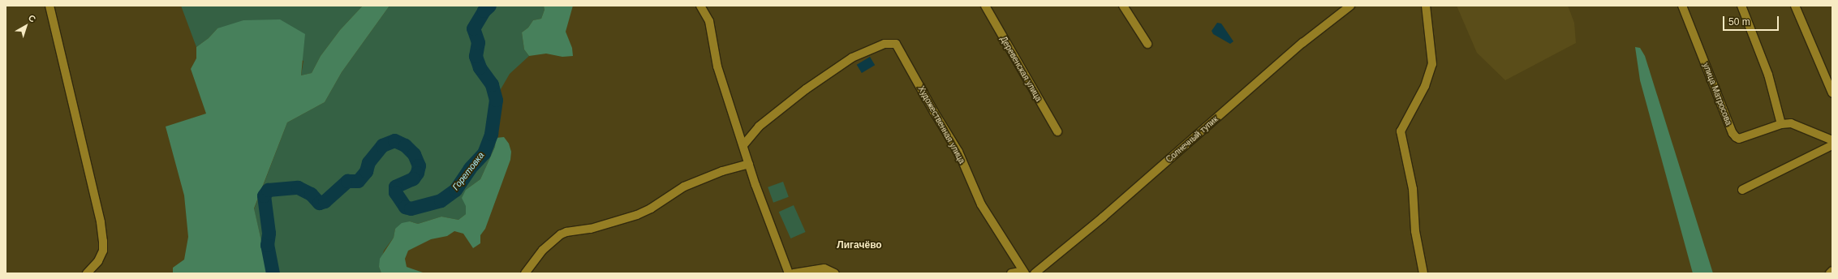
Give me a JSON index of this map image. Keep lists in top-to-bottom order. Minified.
{"streets":{"street":["Деревенская улица","улица Матросова","Художественная улица","Солнечный тупик"]},"districts":["Лигачёво"],"water":["Горетовка"],"scale_bar":"50 m","north":"top right"}
